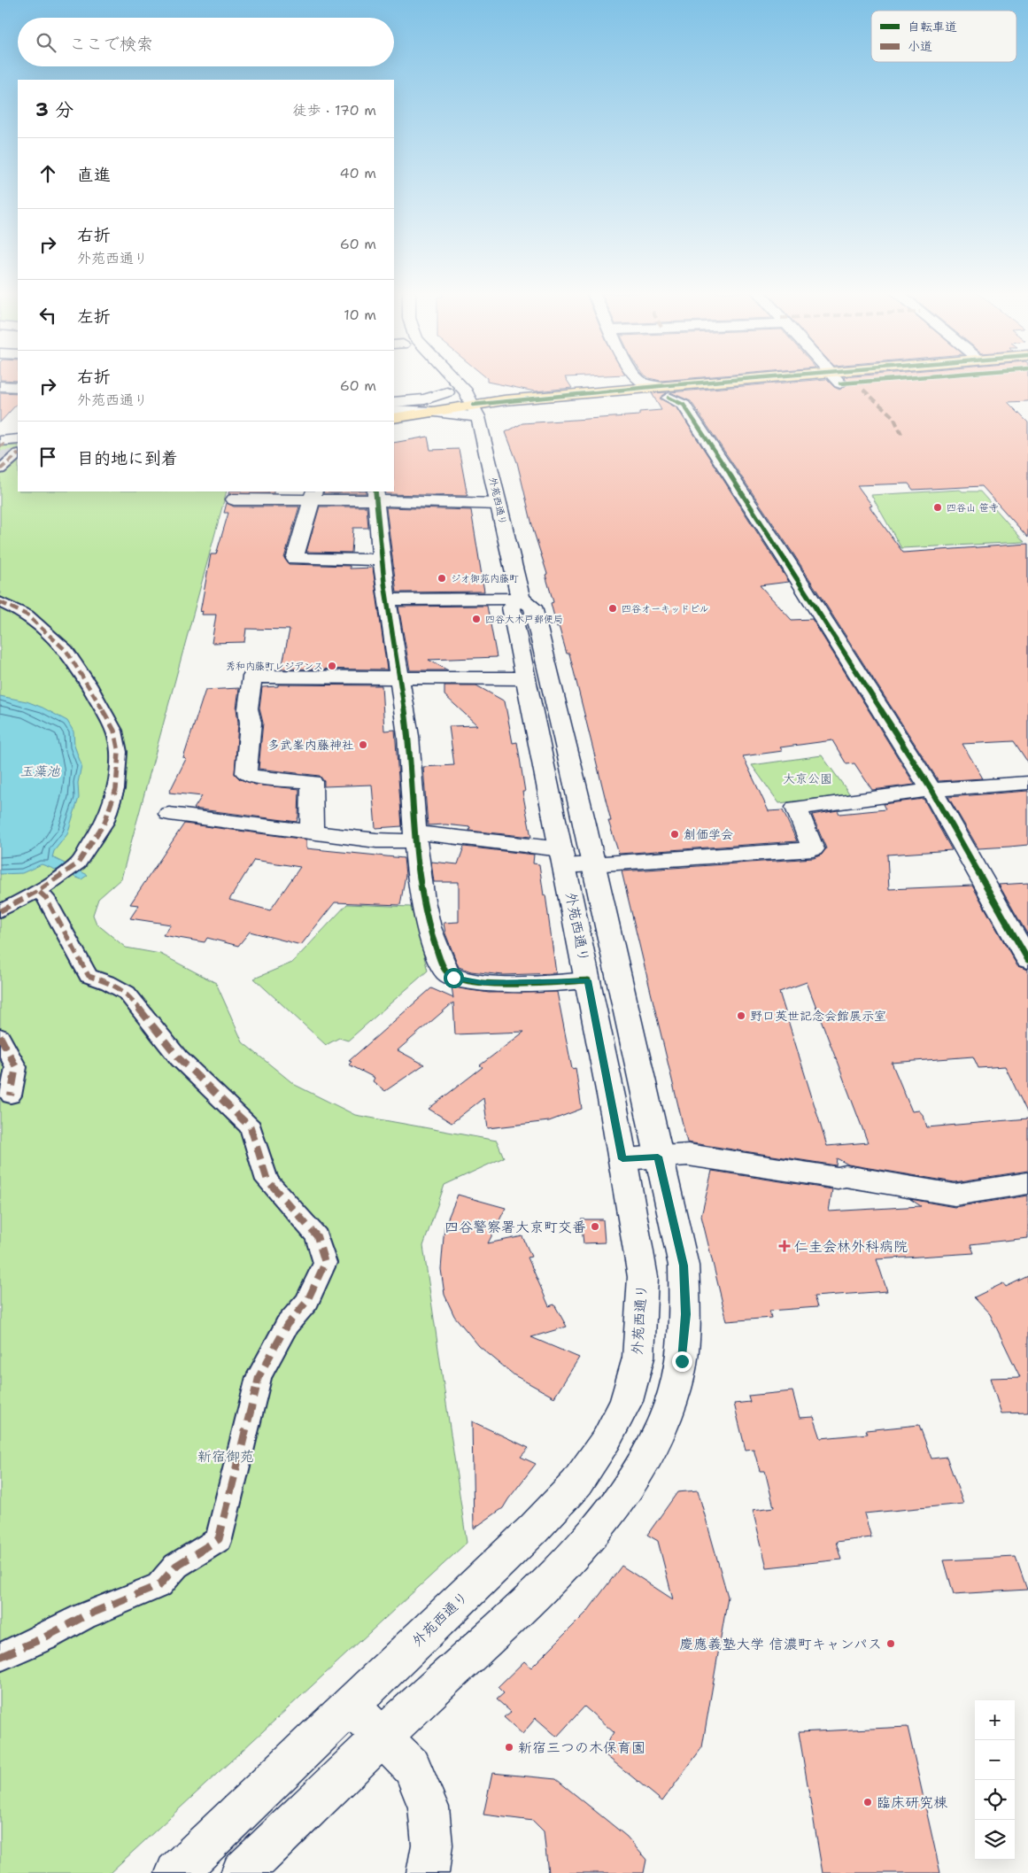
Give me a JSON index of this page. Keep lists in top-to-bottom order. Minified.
{"streets":{"street":["外苑西通り"]},"water":["玉藻池"],"parks":["大京公園","新宿御苑"],"places":{"other":["四谷山 笹寺","ジオ御苑内藤町","四谷オーキッドビル","四谷大木戸郵便局","秀和内藤町レジデンス","多武峯内藤神社","創価学会","野口英世記念会館展示室","四谷警察署大京町交番","慶應義塾大学 信濃町キャンパス","新宿三つの木保育園","臨床研究棟"],"health":["仁圭会林外科病院"]},"legend":["自転車道","小道"],"page":{"search":"ここで検索","heading":["3 分","徒歩 · 170 m"],"list":[["直進","40 m"],["右折","外苑西通り","60 m"],["左折","10 m"],["右折","外苑西通り","60 m"],"目的地に到着"],"map_buttons":["+","−"]}}
